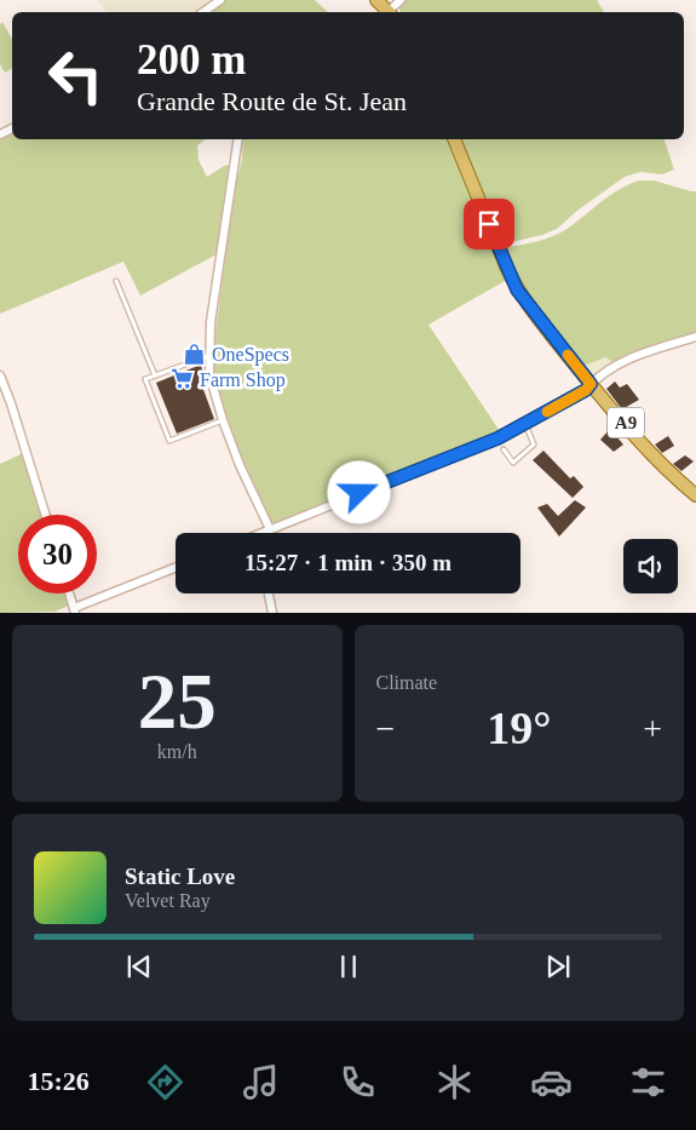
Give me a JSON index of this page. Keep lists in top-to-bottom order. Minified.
{"streets":{"main road":["A9"]},"places":{"shop":["OneSpecs"],"supermarket":["Farm Shop"]},"page":{"turn":["200 m","Grande Route de St. Jean"],"limit":"30","trip":"15:27 · 1 min · 350 m","tile":[["25","km/h"],"Climate"],"heat":["−","19°","+"],"song":["Static Love","Velvet Ray"],"tabs":"15:26"}}
